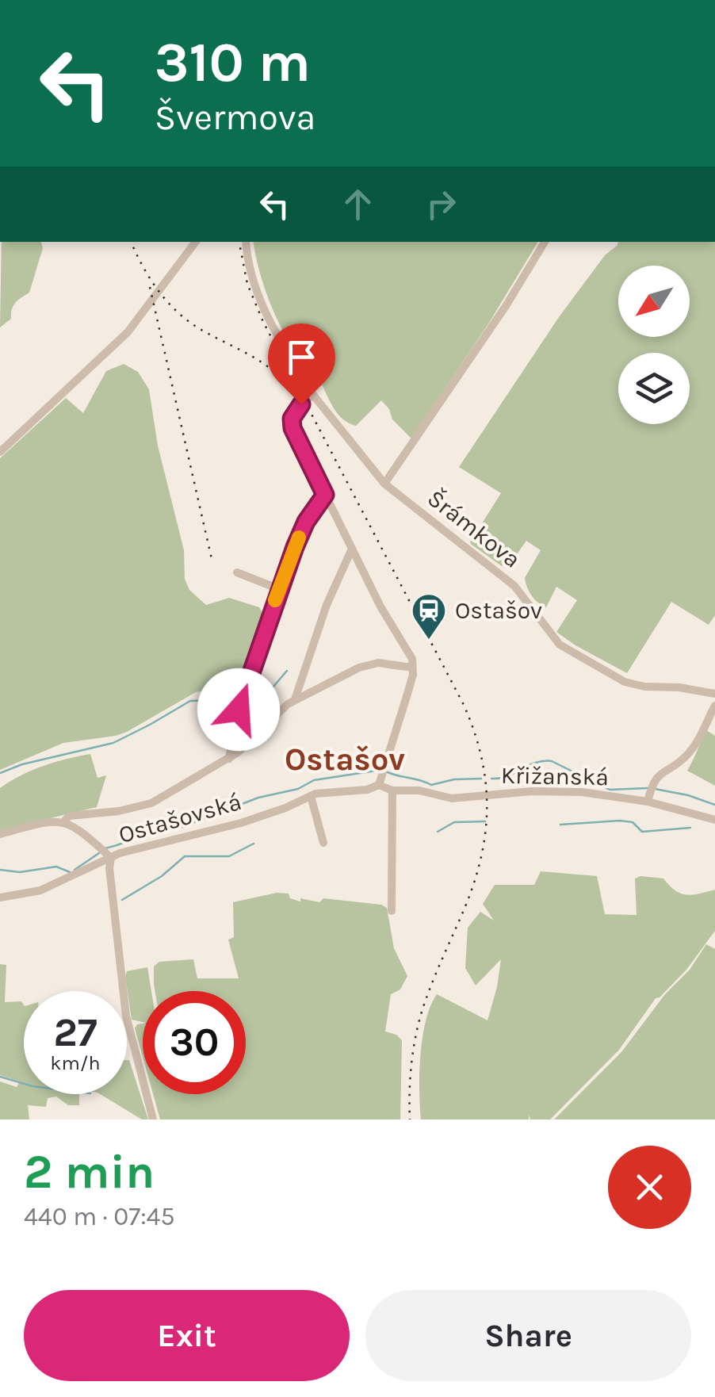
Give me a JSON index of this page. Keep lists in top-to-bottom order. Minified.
{"streets":{"street":["Šrámkova","Křižanská","Ostašovská"]},"crossings":[["Křižanská","Ostašovská"]],"districts":["Ostašov"],"places":{"station":["Ostašov"]},"north":"bottom left","page":{"turn":["310 m","Švermova"],"speed":"27 km/h","limit":"30","heading":["2 min","440 m · 07:45"],"buttons":["Exit","Share"]}}
